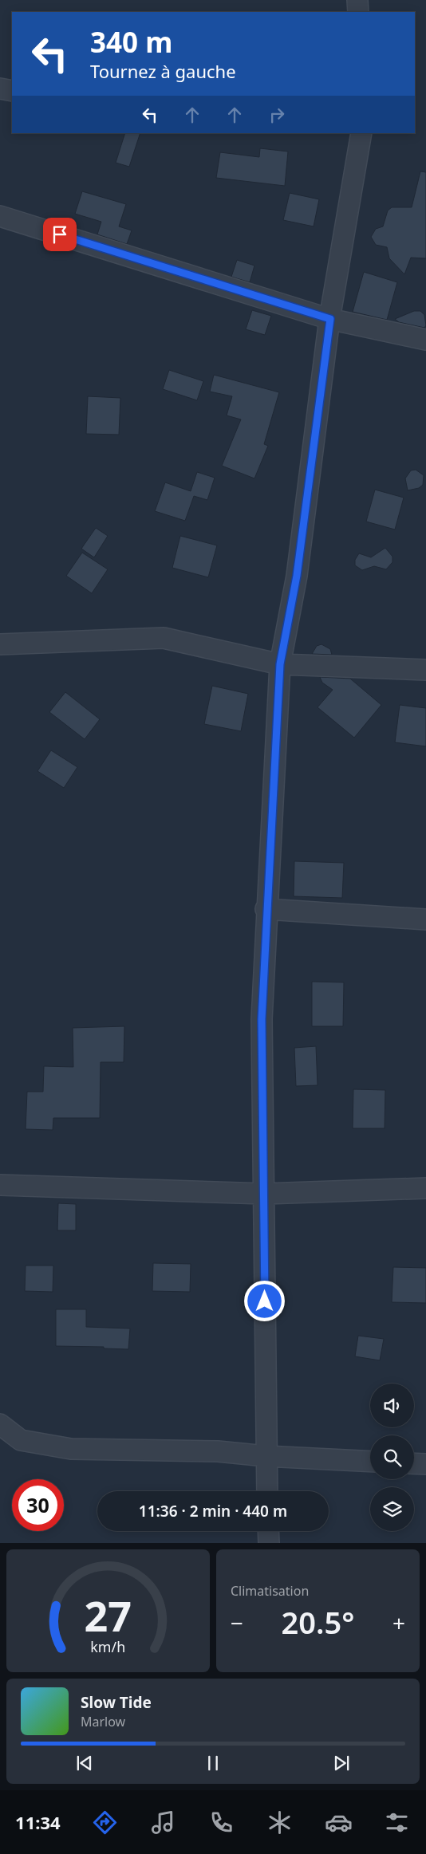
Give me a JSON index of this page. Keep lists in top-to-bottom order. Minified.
{"page":{"turn":["340 m","Tournez à gauche"],"limit":"30","trip":"11:36 · 2 min · 440 m","tile":"Climatisation","heat":["−","20.5°","+"],"song":["Slow Tide","Marlow"],"tabs":"11:34","gauge":["27","km/h"]}}
